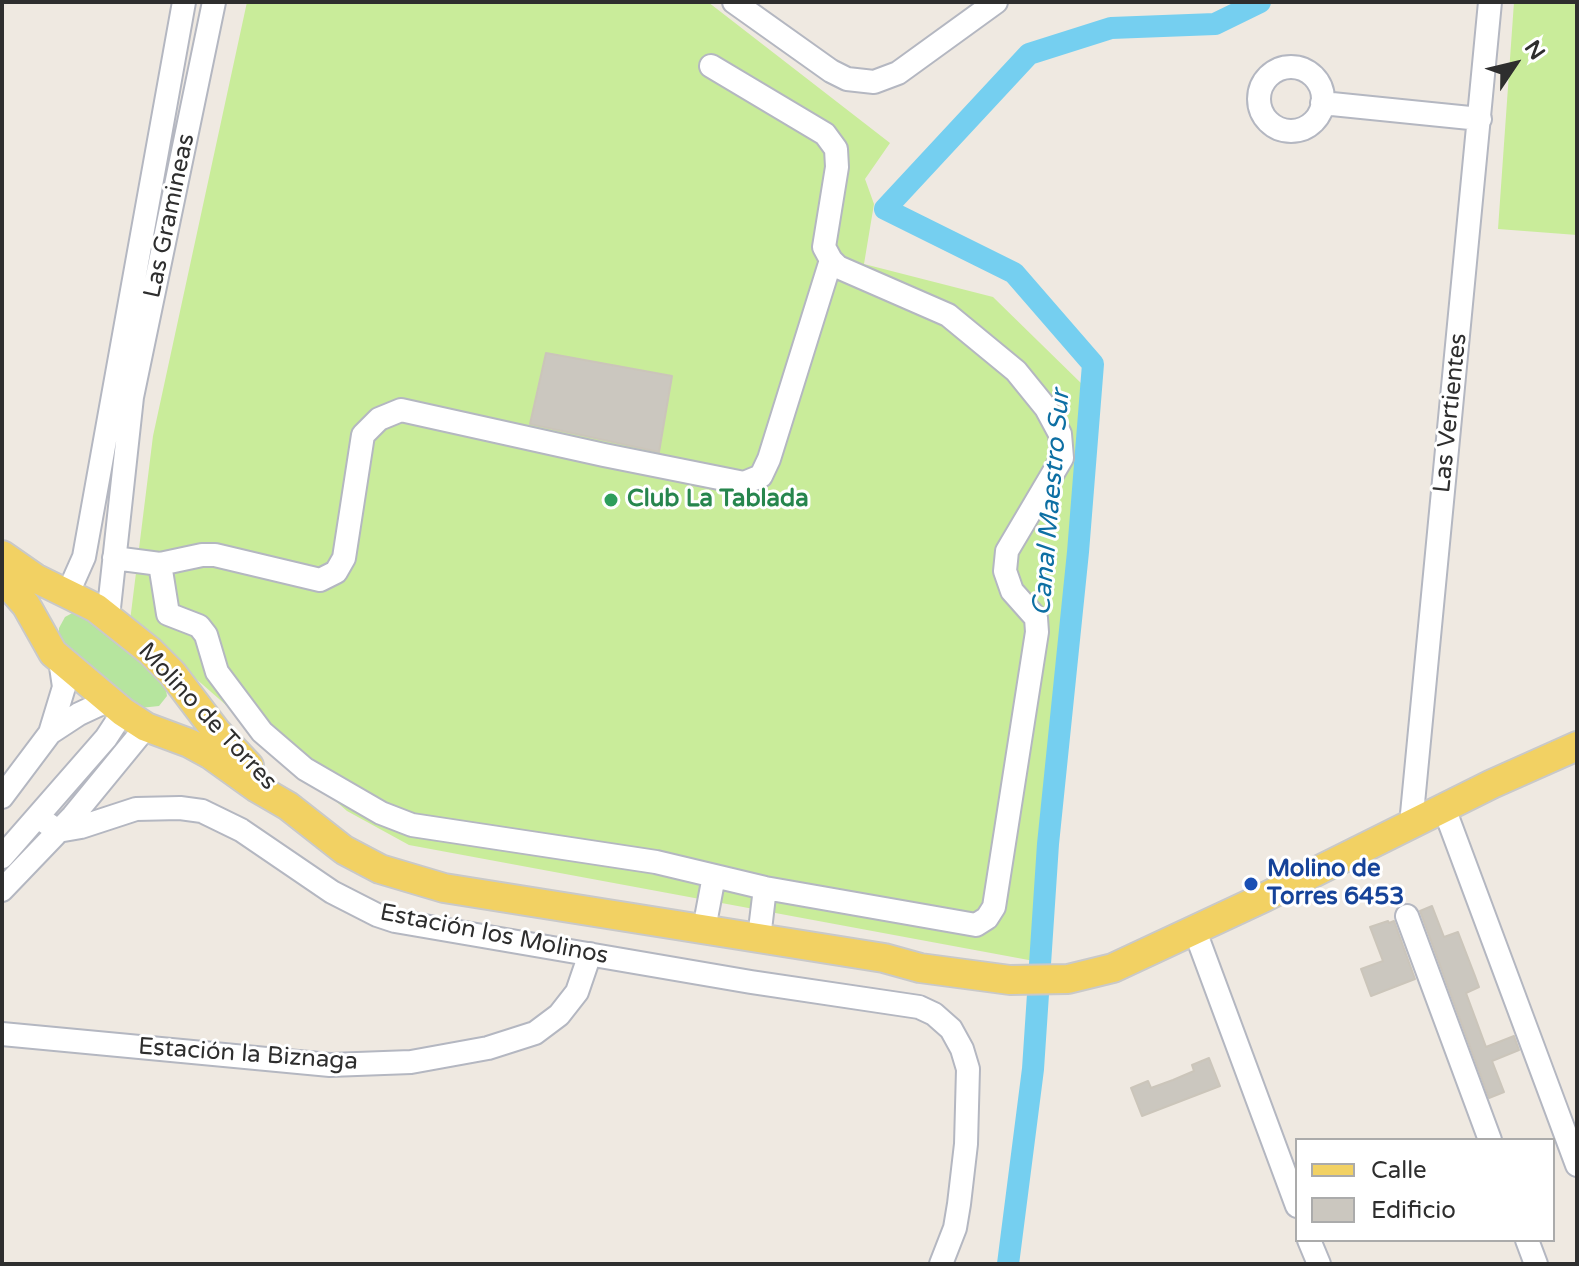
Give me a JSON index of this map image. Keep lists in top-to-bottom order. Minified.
{"streets":{"main road":["Molino de Torres"],"street":["Las Gramineas","Las Vertientes","Estación los Molinos","Estación la Biznaga"]},"crossings":[["Las Vertientes","Molino de Torres"],["Estación los Molinos","Estación la Biznaga"]],"water":["Canal Maestro Sur"],"places":["Club La Tablada","Molino de Torres 6453"],"legend":["Calle","Edificio"],"north":"top right"}
